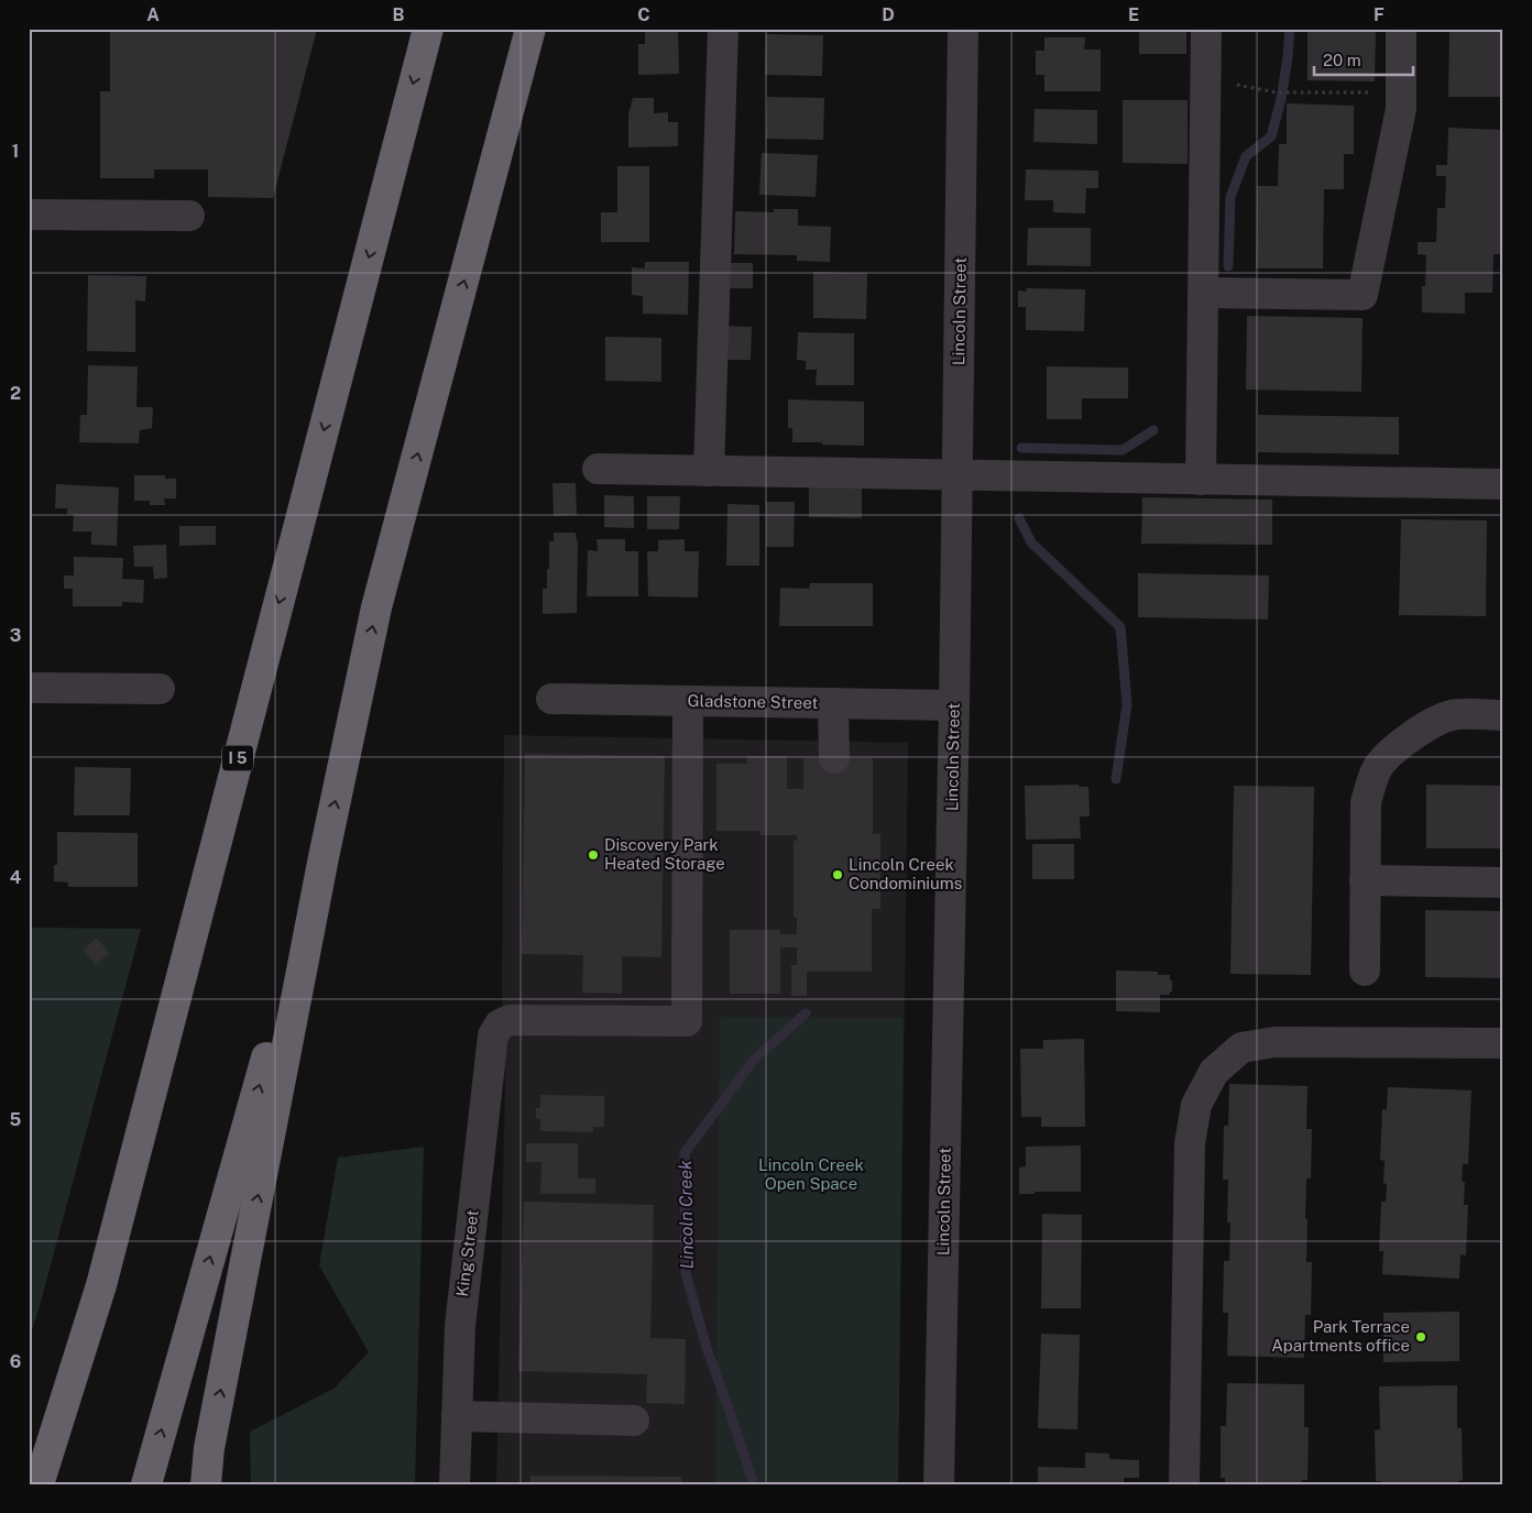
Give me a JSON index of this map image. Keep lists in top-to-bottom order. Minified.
{"streets":{"highway":["I 5"],"street":["Lincoln Street","Gladstone Street","King Street"]},"crossings":[["Lincoln Street","Gladstone Street"],["Gladstone Street","King Street"]],"water":["Lincoln Creek"],"parks":["Lincoln Creek Open Space"],"places":["Discovery Park Heated Storage","Lincoln Creek Condominiums","Park Terrace Apartments office"],"scale_bar":"20 m","grid":{"columns":["A","B","C","D","E","F"],"rows":["1","2","3","4","5","6"]}}
